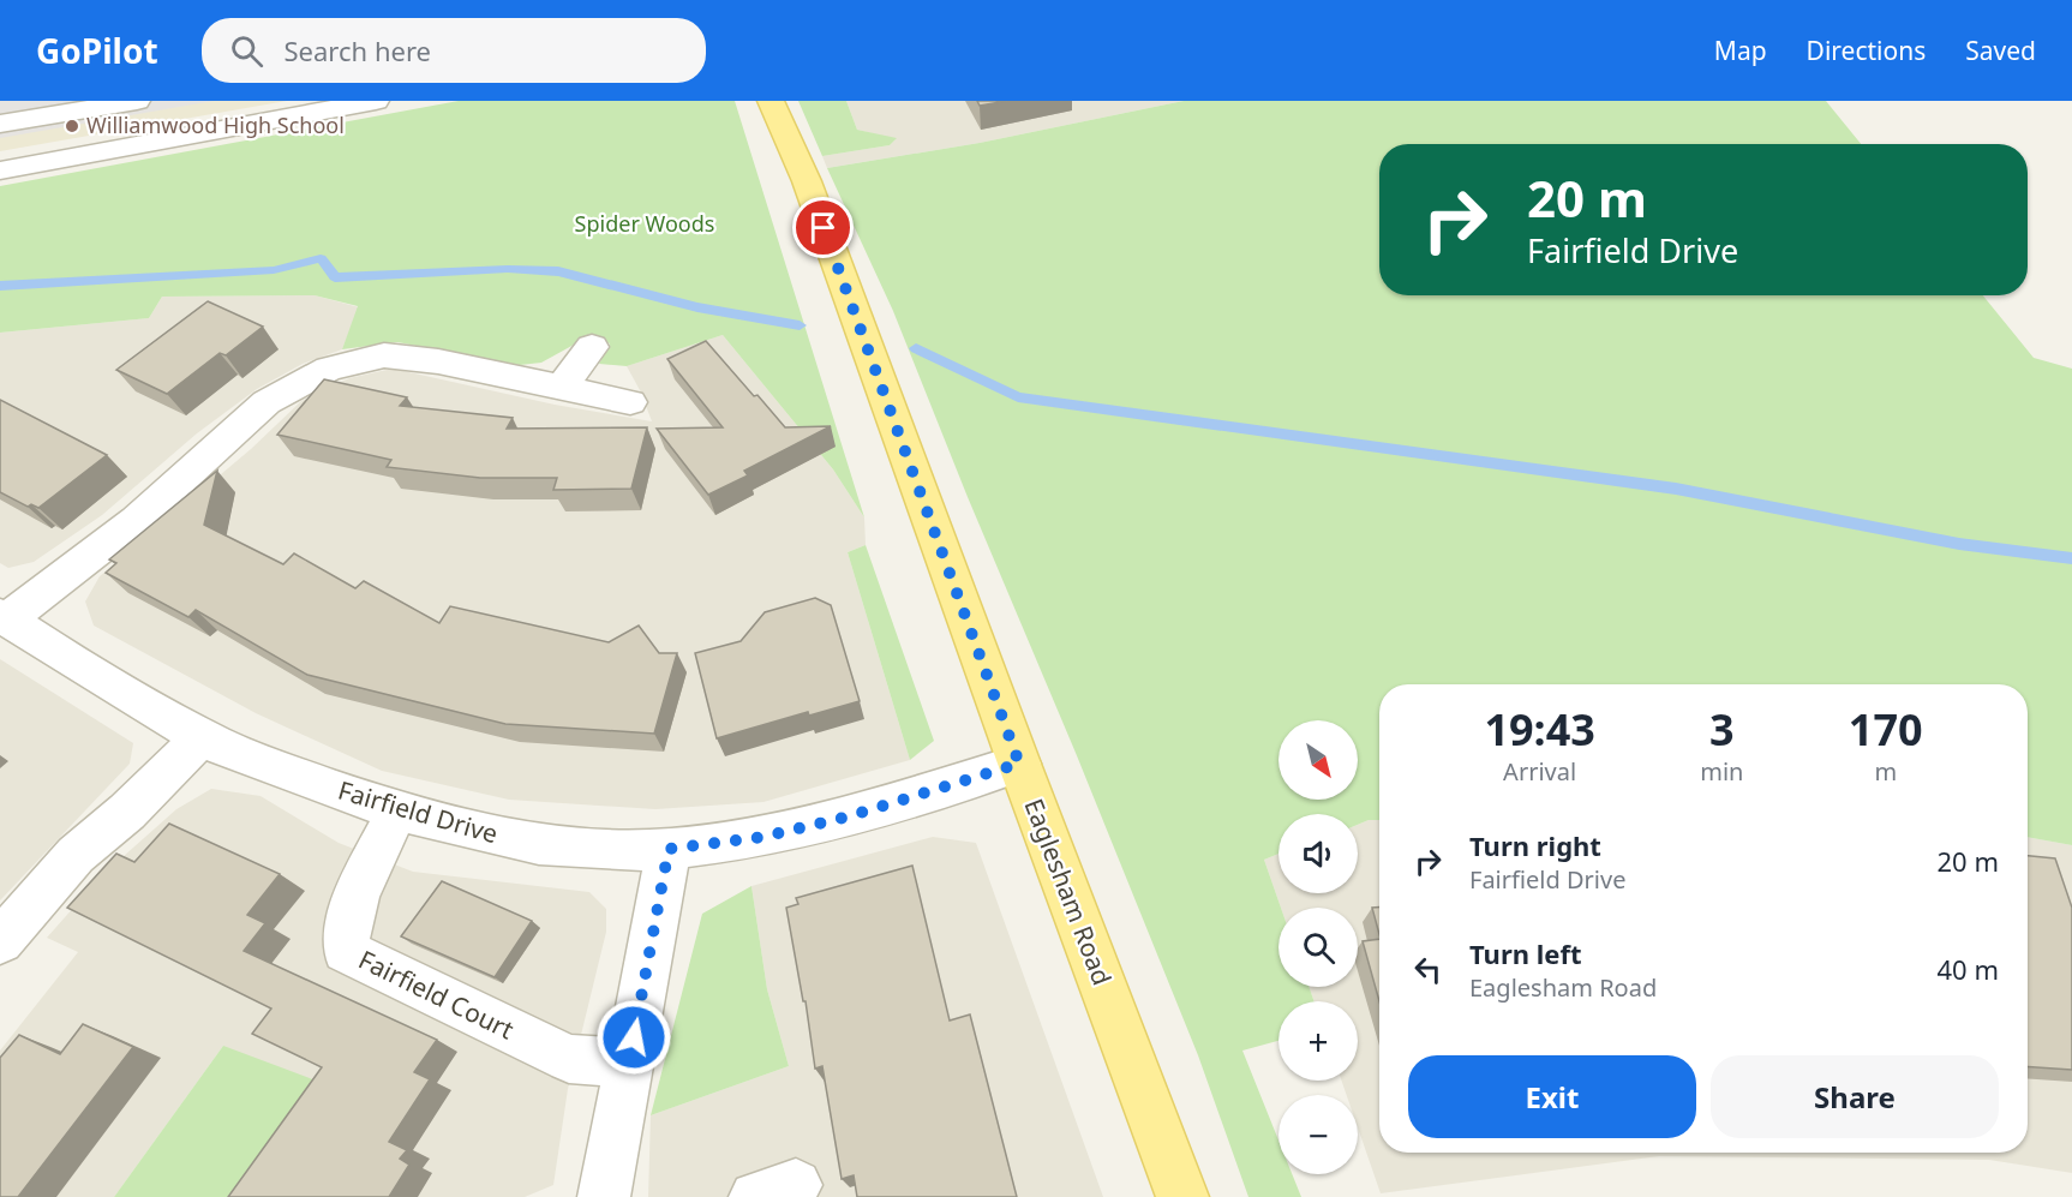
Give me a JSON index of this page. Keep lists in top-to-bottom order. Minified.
{"streets":{"main road":["Eaglesham Road"],"street":["Fairfield Drive","Fairfield Court"]},"crossings":[["Fairfield Drive","Eaglesham Road"],["Fairfield Drive","Fairfield Court"]],"parks":["Spider Woods"],"places":["Williamwood High School"],"north":"bottom right","page":{"header":"GoPilot","search":"Search here","nav":["Map","Directions","Saved"],"turn":["20 m","Fairfield Drive"],"eta":["19:43","Arrival","3","min","170","m"],"map_buttons":["+","−"],"list":[{"name":"Turn right","note":"Fairfield Drive","value":"20 m"},{"name":"Turn left","note":"Eaglesham Road","value":"40 m"}],"buttons":["Exit","Share"]}}
